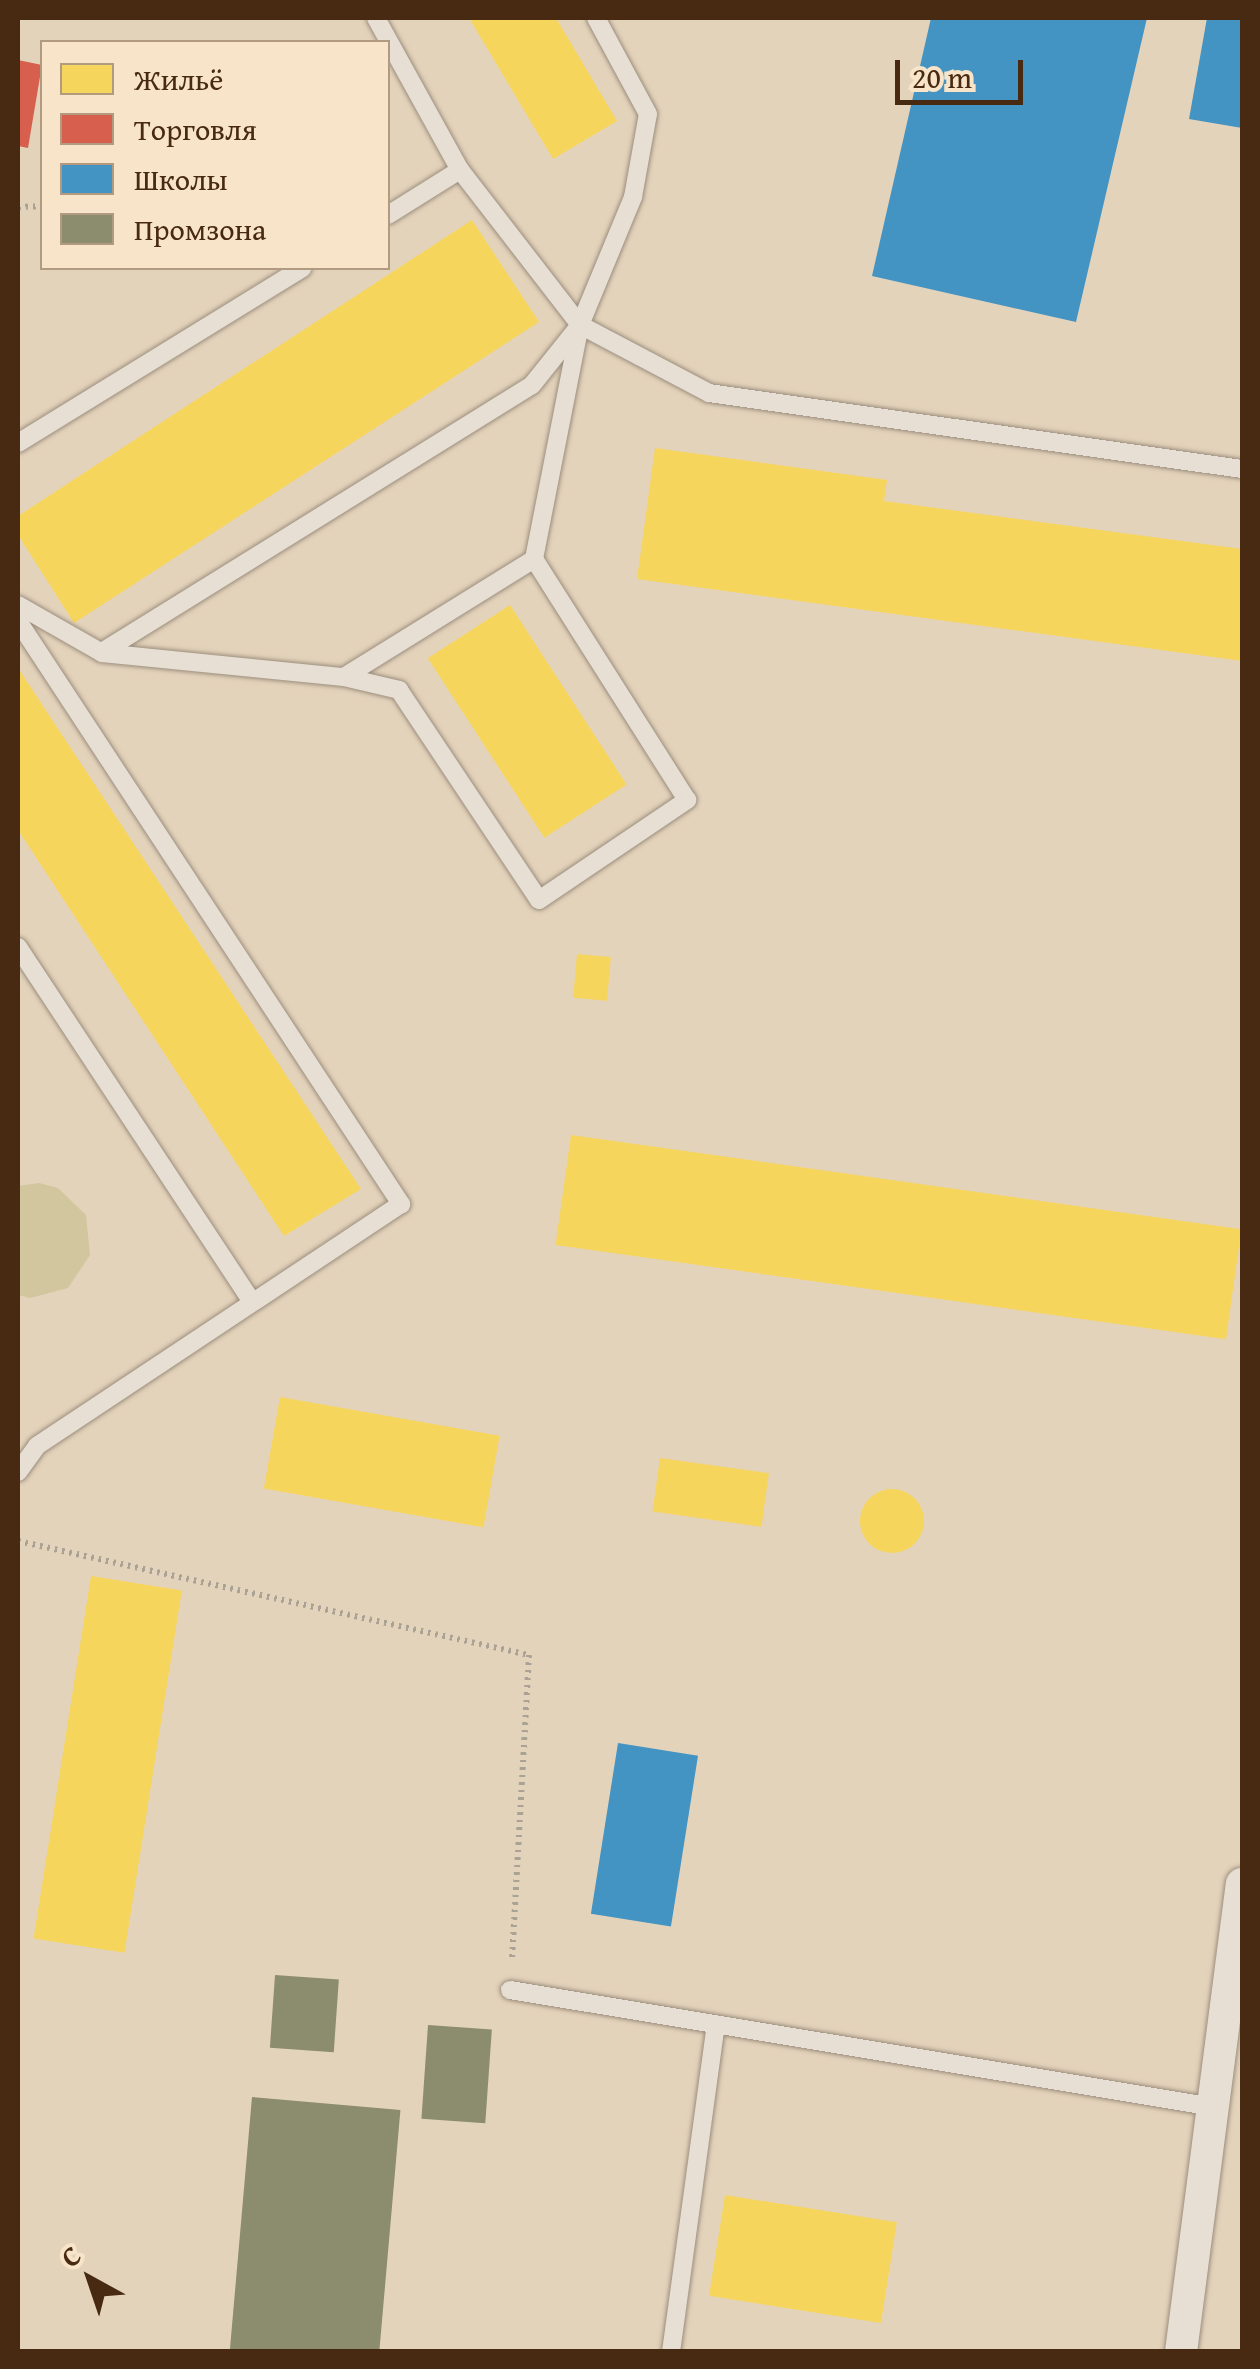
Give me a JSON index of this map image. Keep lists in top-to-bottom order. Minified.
{"legend":["Жильё","Торговля","Школы","Промзона"],"scale_bar":"20 m","north":"top left"}
